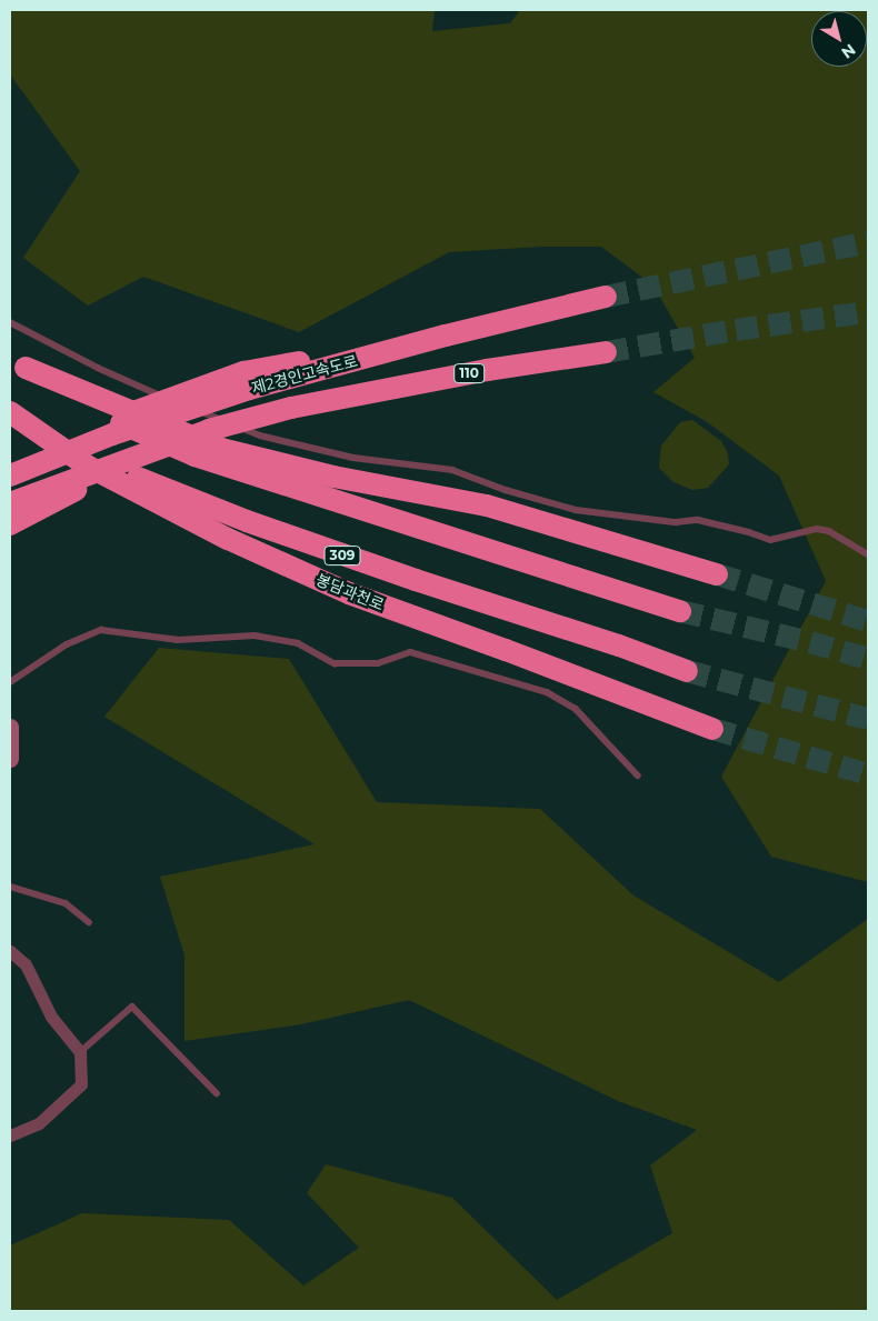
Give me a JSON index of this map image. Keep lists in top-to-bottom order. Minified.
{"streets":{"highway":["110","제2경인고속도로","309","봉담과천로"]},"north":"bottom right"}
